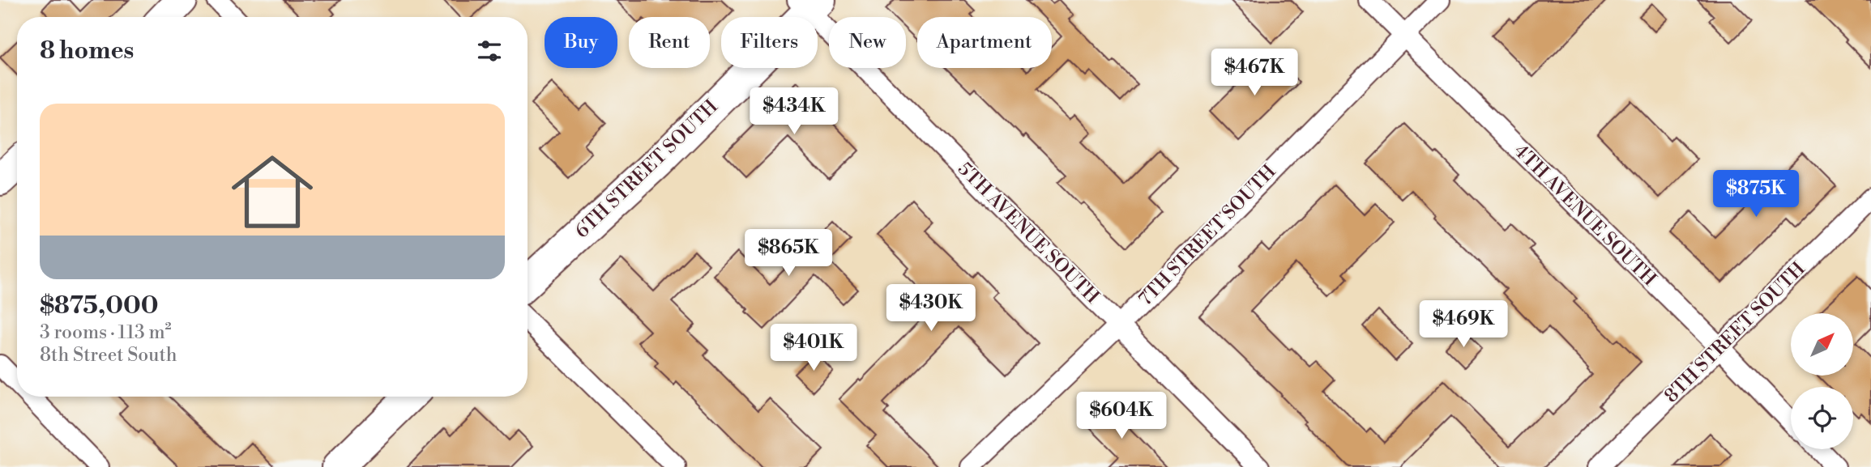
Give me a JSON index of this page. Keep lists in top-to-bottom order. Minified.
{"streets":{"main road":["6TH STREET SOUTH"],"street":["4TH AVENUE SOUTH","5TH AVENUE SOUTH","7TH STREET SOUTH","8TH STREET SOUTH"]},"crossings":[["6TH STREET SOUTH","5TH AVENUE SOUTH"],["4TH AVENUE SOUTH","7TH STREET SOUTH"],["4TH AVENUE SOUTH","8TH STREET SOUTH"],["5TH AVENUE SOUTH","7TH STREET SOUTH"]],"north":"top right","page":{"chip":["Buy","Rent","Filters","New","Apartment"],"heading":"8 homes","price":["$467K","$434K","$875K","$865K","$430K","$469K","$401K","$604K"],"list":[{"name":"$875,000","note":"3 rooms · 113 m² · 8th Street South"}]}}
